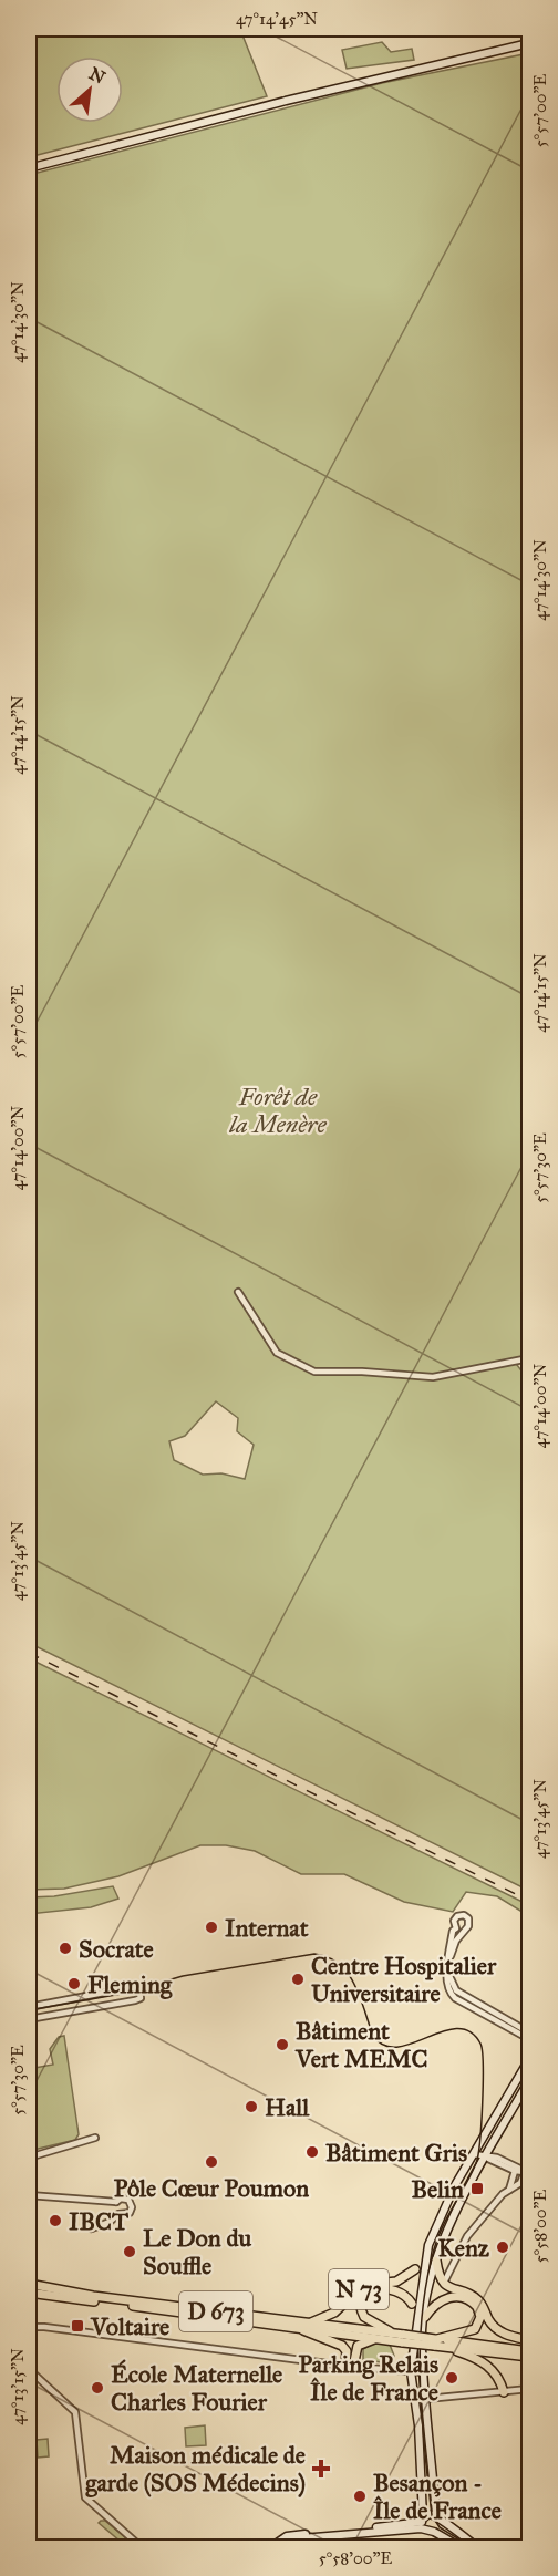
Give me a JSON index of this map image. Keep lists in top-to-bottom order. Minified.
{"streets":{"main road":["N 73","D 673"]},"crossings":[["N 73","D 673"]],"parks":["Forêt de la Menère"],"places":{"other":["Internat","Socrate","Centre Hospitalier Universitaire","Fleming","Bâtiment Vert MEMC","Hall","Bâtiment Gris","Pôle Cœur Poumon","IBCT","Kenz","Le Don du Souffle","Parking Relais Île de France","École Maternelle Charles Fourier","Besançon - Île de France"],"transit":["Belin","Voltaire"],"health":["Maison médicale de garde (SOS Médecins)"]},"north":"top right","coordinates":["47°14'45\"N","5°57'00\"E","47°14'30\"N","47°14'15\"N","47°14'00\"N","5°57'30\"E","47°13'45\"N","5°58'00\"E","47°13'15\"N"]}
